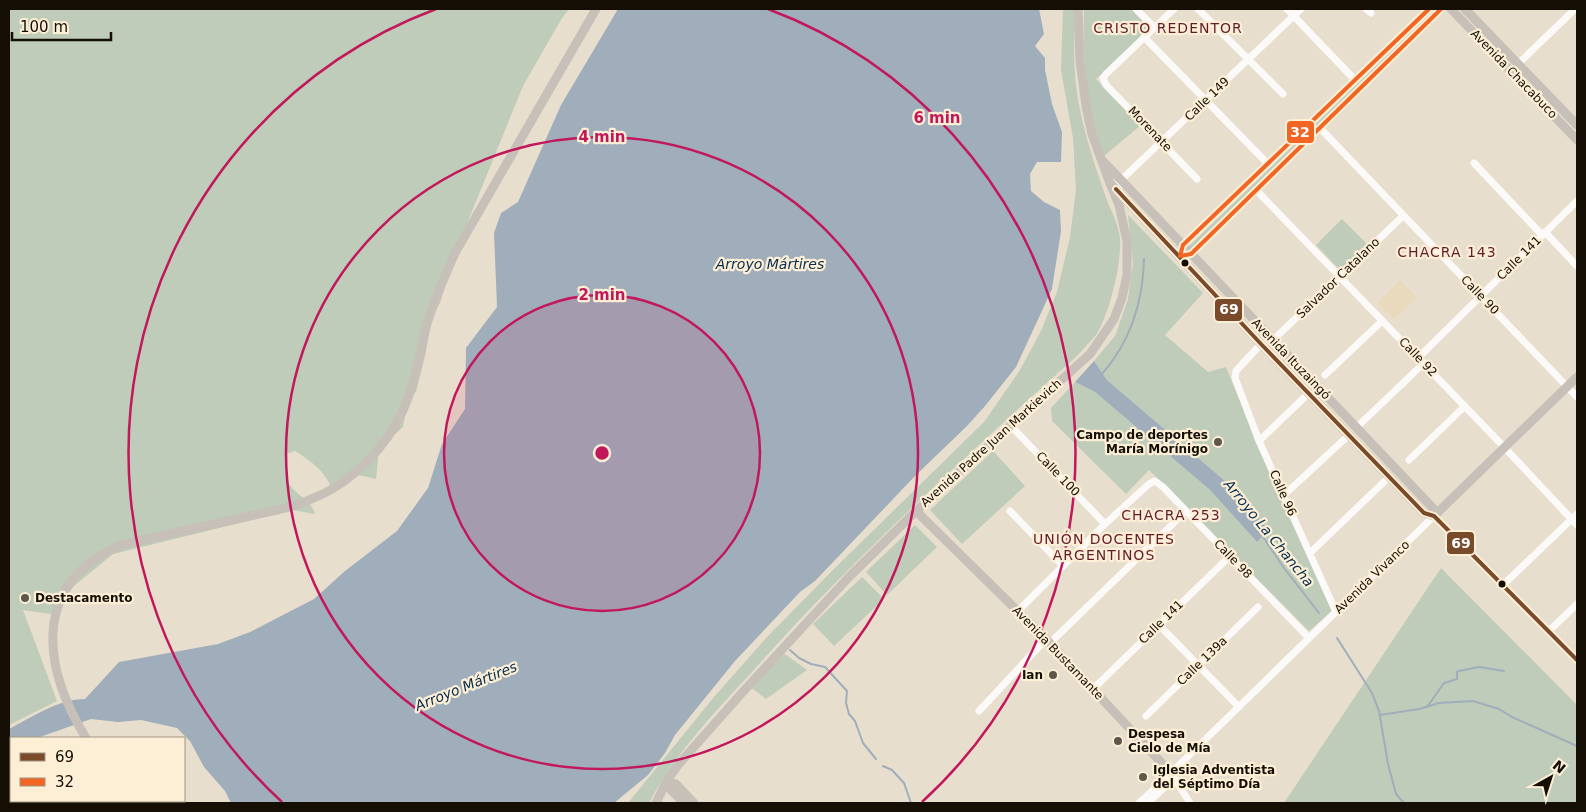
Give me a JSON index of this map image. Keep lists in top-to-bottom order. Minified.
{"streets":{"main road":["Avenida Chacabuco","Avenida Ituzaingó","Avenida Padre Juan Markievich","Avenida Vivanco","Avenida Bustamante"],"street":["Calle 149","Morenate","Calle 141","Salvador Catalano","Calle 90","Calle 92","Calle 100","Calle 96","Calle 98","Calle 139a"]},"crossings":[["Calle 149","Morenate"],["Calle 149","Avenida Ituzaingó"],["Calle 141","Calle 90"],["Calle 141","Calle 92"],["Calle 141","Calle 98"],["Calle 141","Avenida Bustamante"],["Salvador Catalano","Calle 90"],["Salvador Catalano","Calle 92"],["Salvador Catalano","Avenida Ituzaingó"],["Calle 90","Avenida Vivanco"],["Calle 92","Avenida Vivanco"],["Avenida Ituzaingó","Avenida Padre Juan Markievich"],["Avenida Ituzaingó","Calle 96"],["Avenida Ituzaingó","Avenida Vivanco"],["Avenida Padre Juan Markievich","Calle 100"],["Avenida Padre Juan Markievich","Avenida Bustamante"],["Calle 100","Calle 98"],["Calle 96","Avenida Vivanco"],["Calle 98","Avenida Vivanco"],["Avenida Vivanco","Avenida Bustamante"]],"districts":["CRISTO REDENTOR","CHACRA 143","CHACRA 253","UNIÓN DOCENTES ARGENTINOS"],"water":["Arroyo Mártires","Arroyo La Chancha"],"places":["Campo de deportes María Morínigo","Destacamento","Ian","Despesa Cielo de Mía","Iglesia Adventista del Séptimo Día"],"lines":["transit line 32","transit line 69"],"legend":["69","32"],"scale_bar":"100 m","north":"top right","rings":["6 min","4 min","2 min"]}
